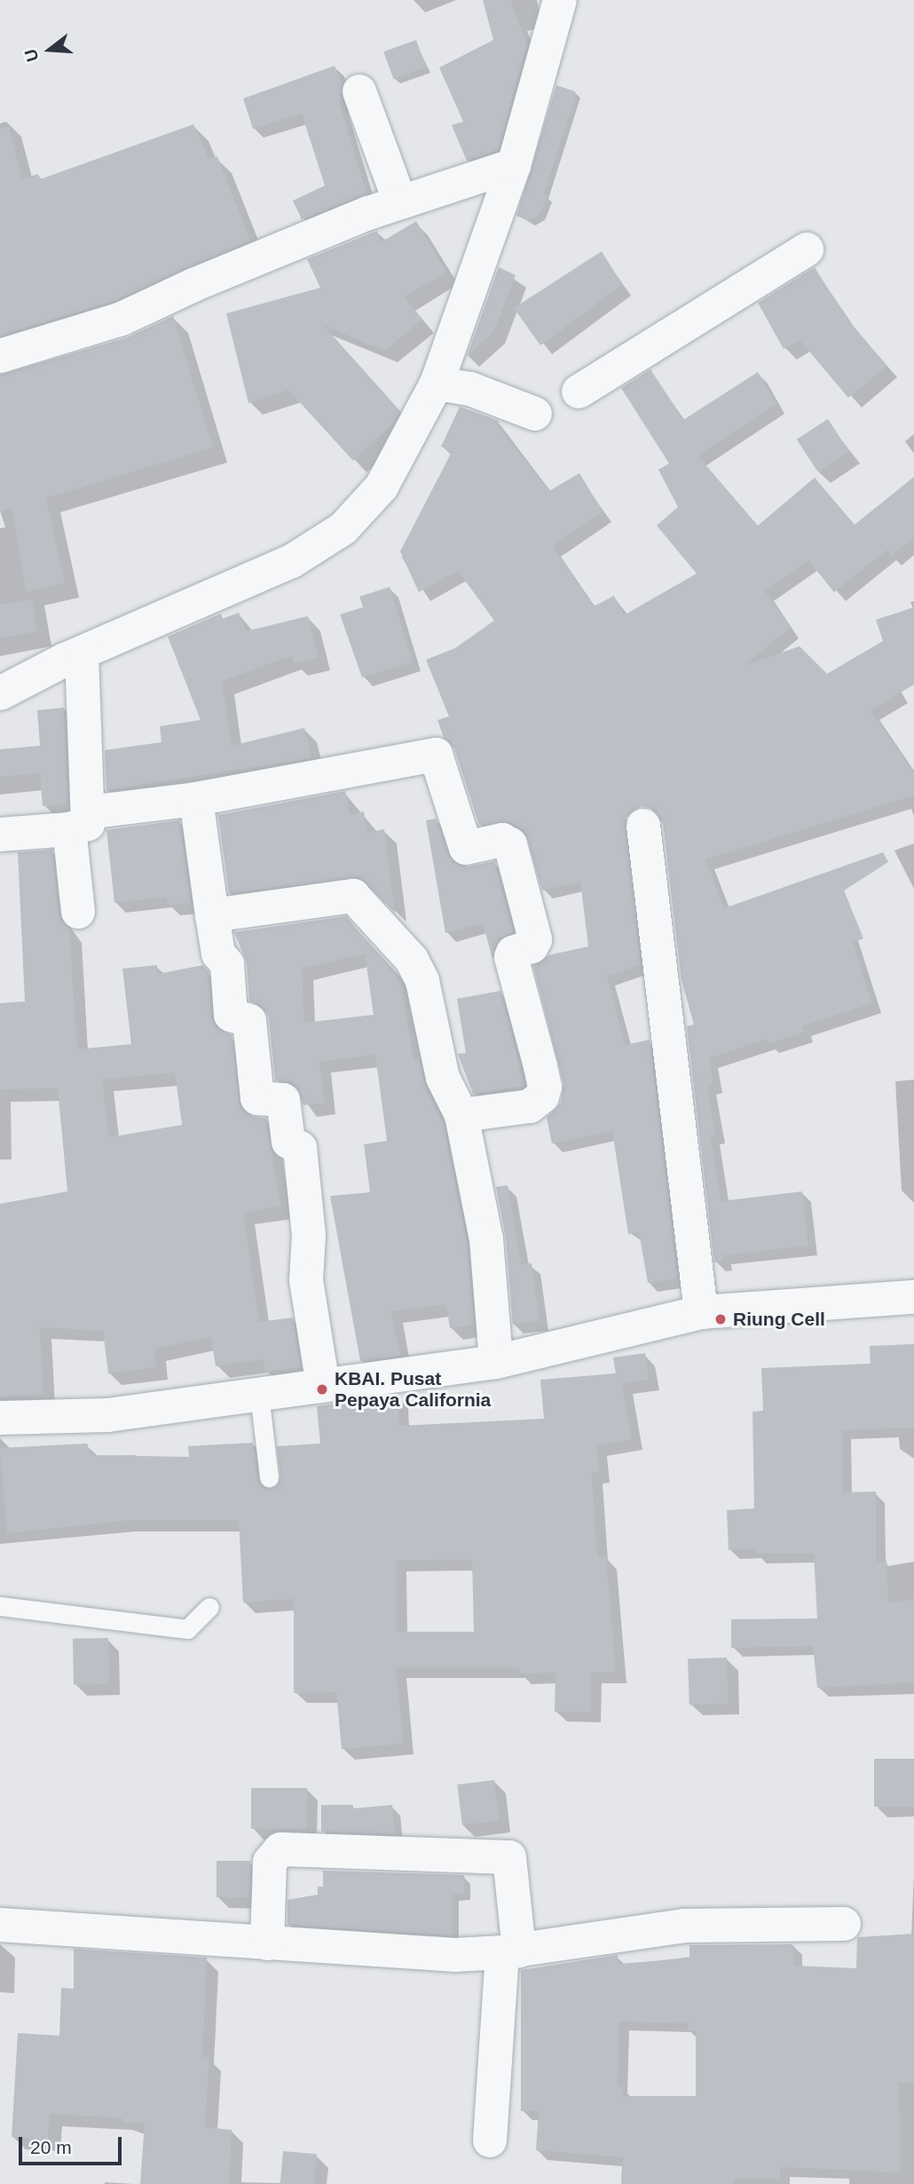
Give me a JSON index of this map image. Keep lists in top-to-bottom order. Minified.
{"places":["Riung Cell","KBAI. Pusat Pepaya California"],"scale_bar":"20 m","north":"left"}
